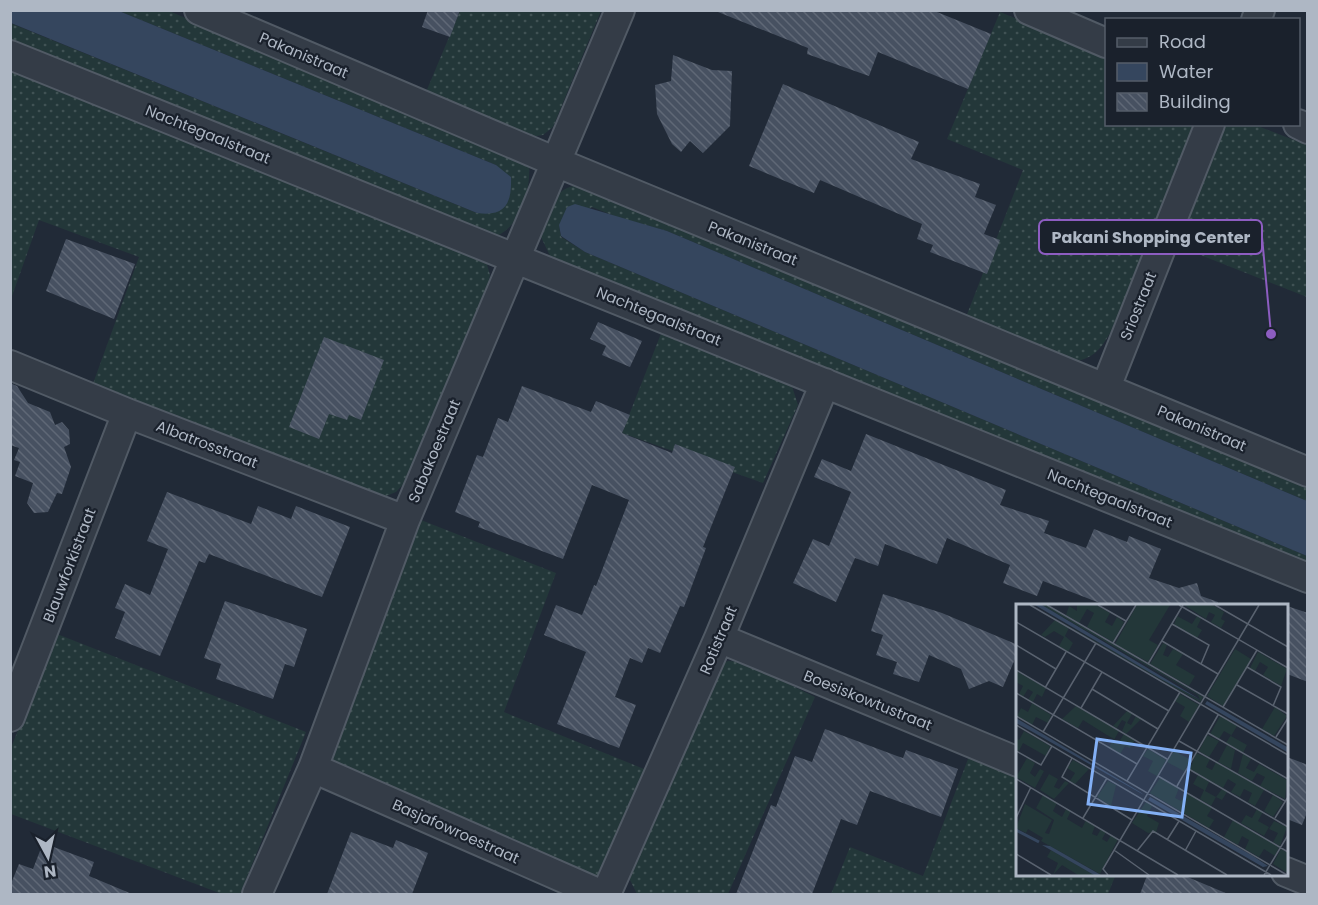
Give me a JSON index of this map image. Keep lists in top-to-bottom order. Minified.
{"streets":{"street":["Pakanistraat","Nachtegaalstraat","Sriostraat","Albatrosstraat","Sabakoestraat","Blauwforkistraat","Rotistraat","Boesiskowtustraat","Basjafowroestraat"]},"crossings":[["Pakanistraat","Sriostraat"],["Pakanistraat","Sabakoestraat"],["Nachtegaalstraat","Sabakoestraat"],["Nachtegaalstraat","Rotistraat"],["Albatrosstraat","Sabakoestraat"],["Albatrosstraat","Blauwforkistraat"],["Sabakoestraat","Basjafowroestraat"],["Rotistraat","Boesiskowtustraat"]],"places":["Pakani Shopping Center"],"legend":["Road","Water","Building"],"north":"bottom"}
